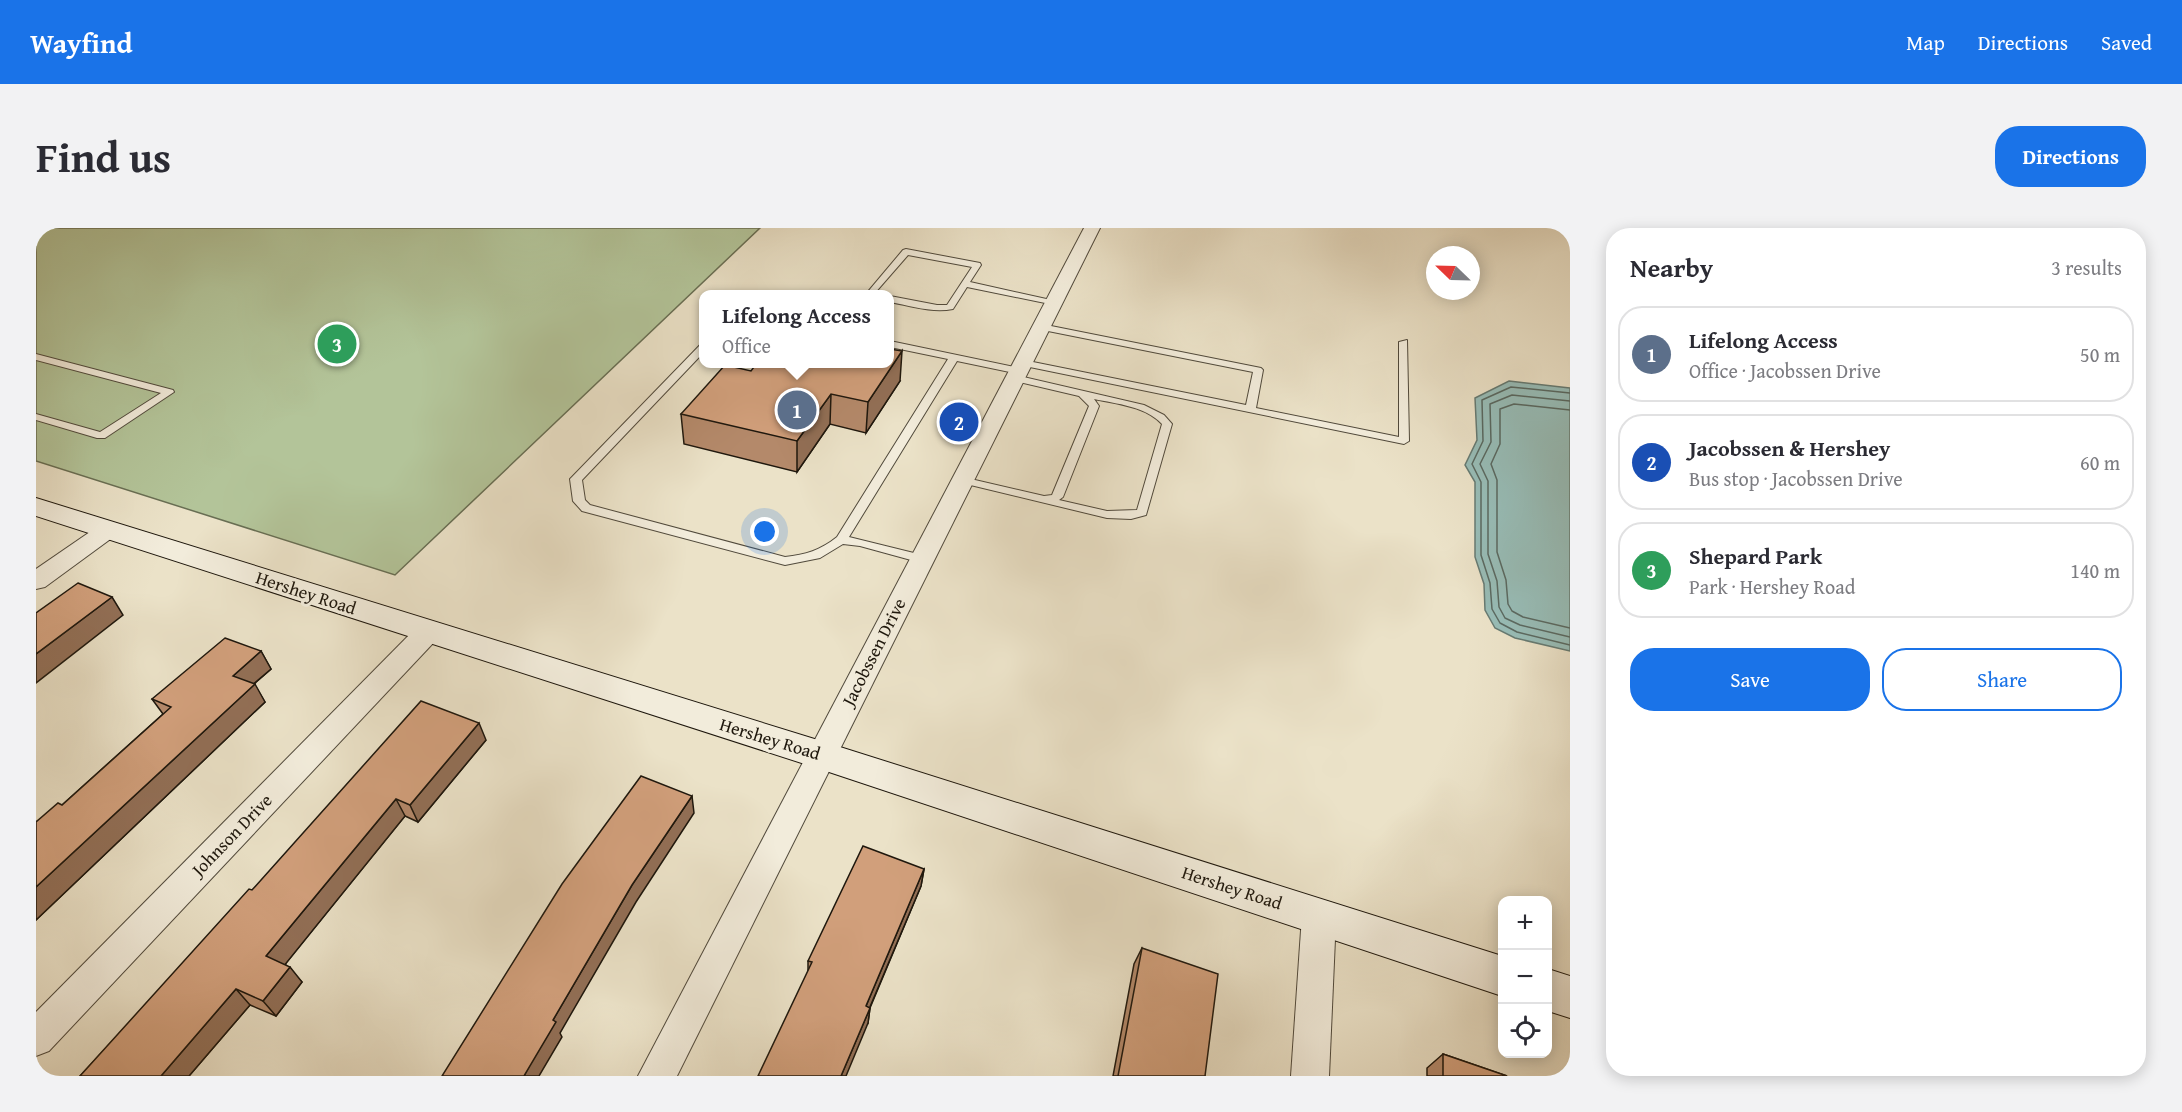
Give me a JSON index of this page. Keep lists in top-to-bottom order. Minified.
{"streets":{"main road":["Hershey Road"],"street":["Jacobssen Drive","Johnson Drive"]},"crossings":[["Hershey Road","Jacobssen Drive"],["Hershey Road","Johnson Drive"]],"north":"top left","page":{"header":"Wayfind","nav":["Map","Directions","Saved"],"title":"Find us","buttons":["Directions",["Save","Share"]],"heading":["Nearby","3 results"],"popup":["Lifelong Access","Office"],"list":[{"mark":"1","name":"Lifelong Access","note":"Office · Jacobssen Drive","value":"50 m"},{"mark":"2","name":"Jacobssen & Hershey","note":"Bus stop · Jacobssen Drive","value":"60 m"},{"mark":"3","name":"Shepard Park","note":"Park · Hershey Road","value":"140 m"}],"pins":["3","1","2"],"map_buttons":["+","−"]}}
